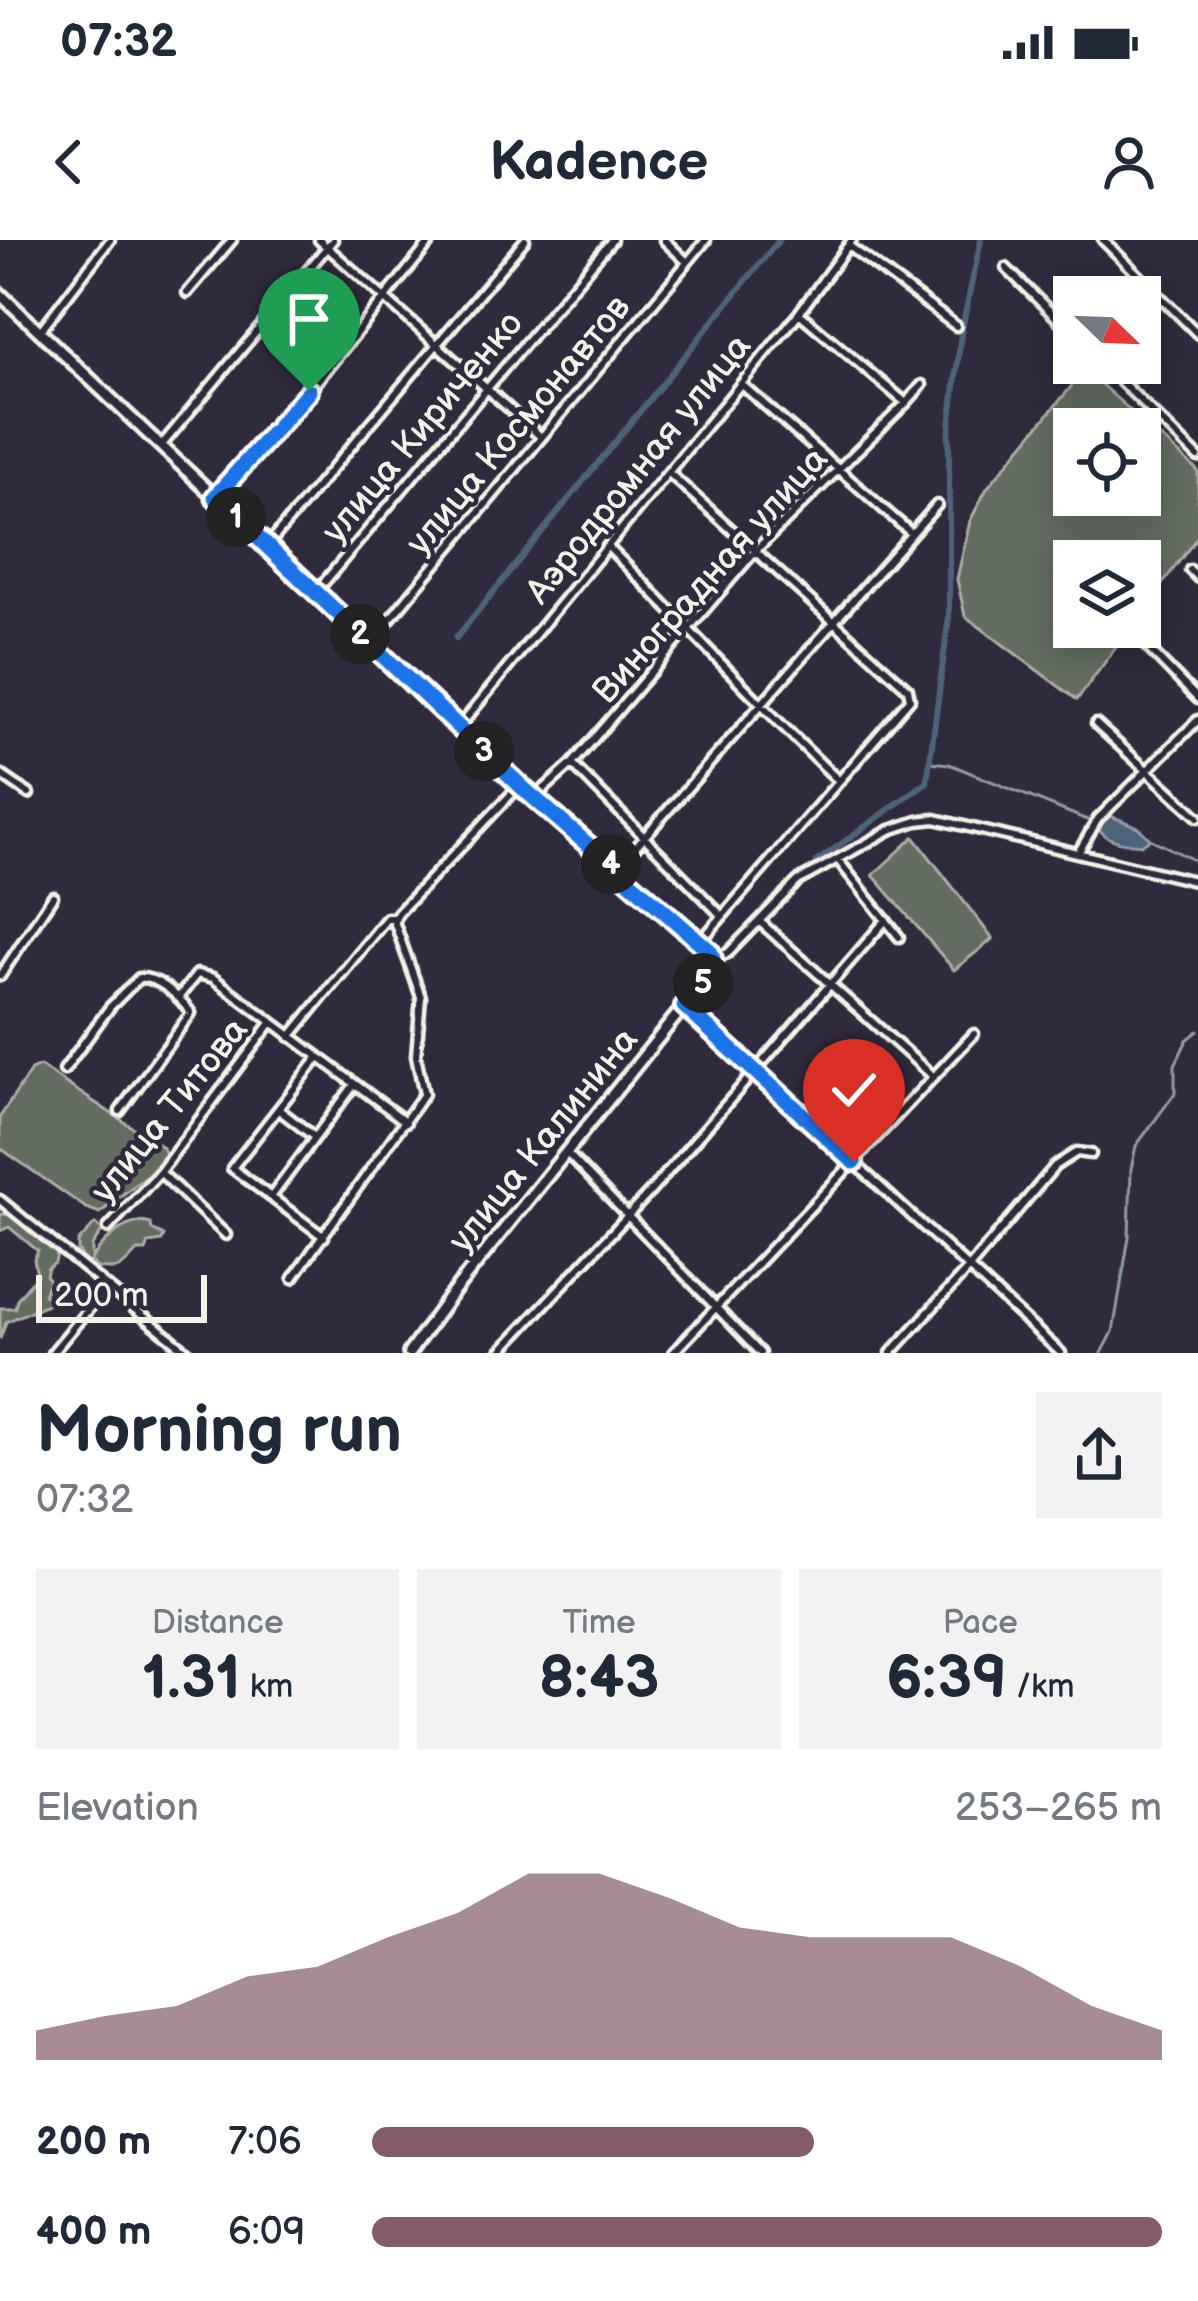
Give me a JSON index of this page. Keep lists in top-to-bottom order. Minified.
{"streets":{"street":["улица Космонавтов","улица Кириченко","Аэродромная улица","Виноградная улица","улица Титова","улица Калинина"]},"scale_bar":"200 m","north":"bottom right","page":{"status":"07:32","header":"Kadence","pins":["1","2","3","4","5"],"scale":"200 m","heading":["Morning run","07:32"],"stats":[["Distance","1.31 km"],["Time","8:43"],["Pace","6:39 /km"]],"chart":["Elevation","253–265 m"],"list":[{"name":"200 m","note":"7:06"},{"name":"400 m","note":"6:09"}]}}
